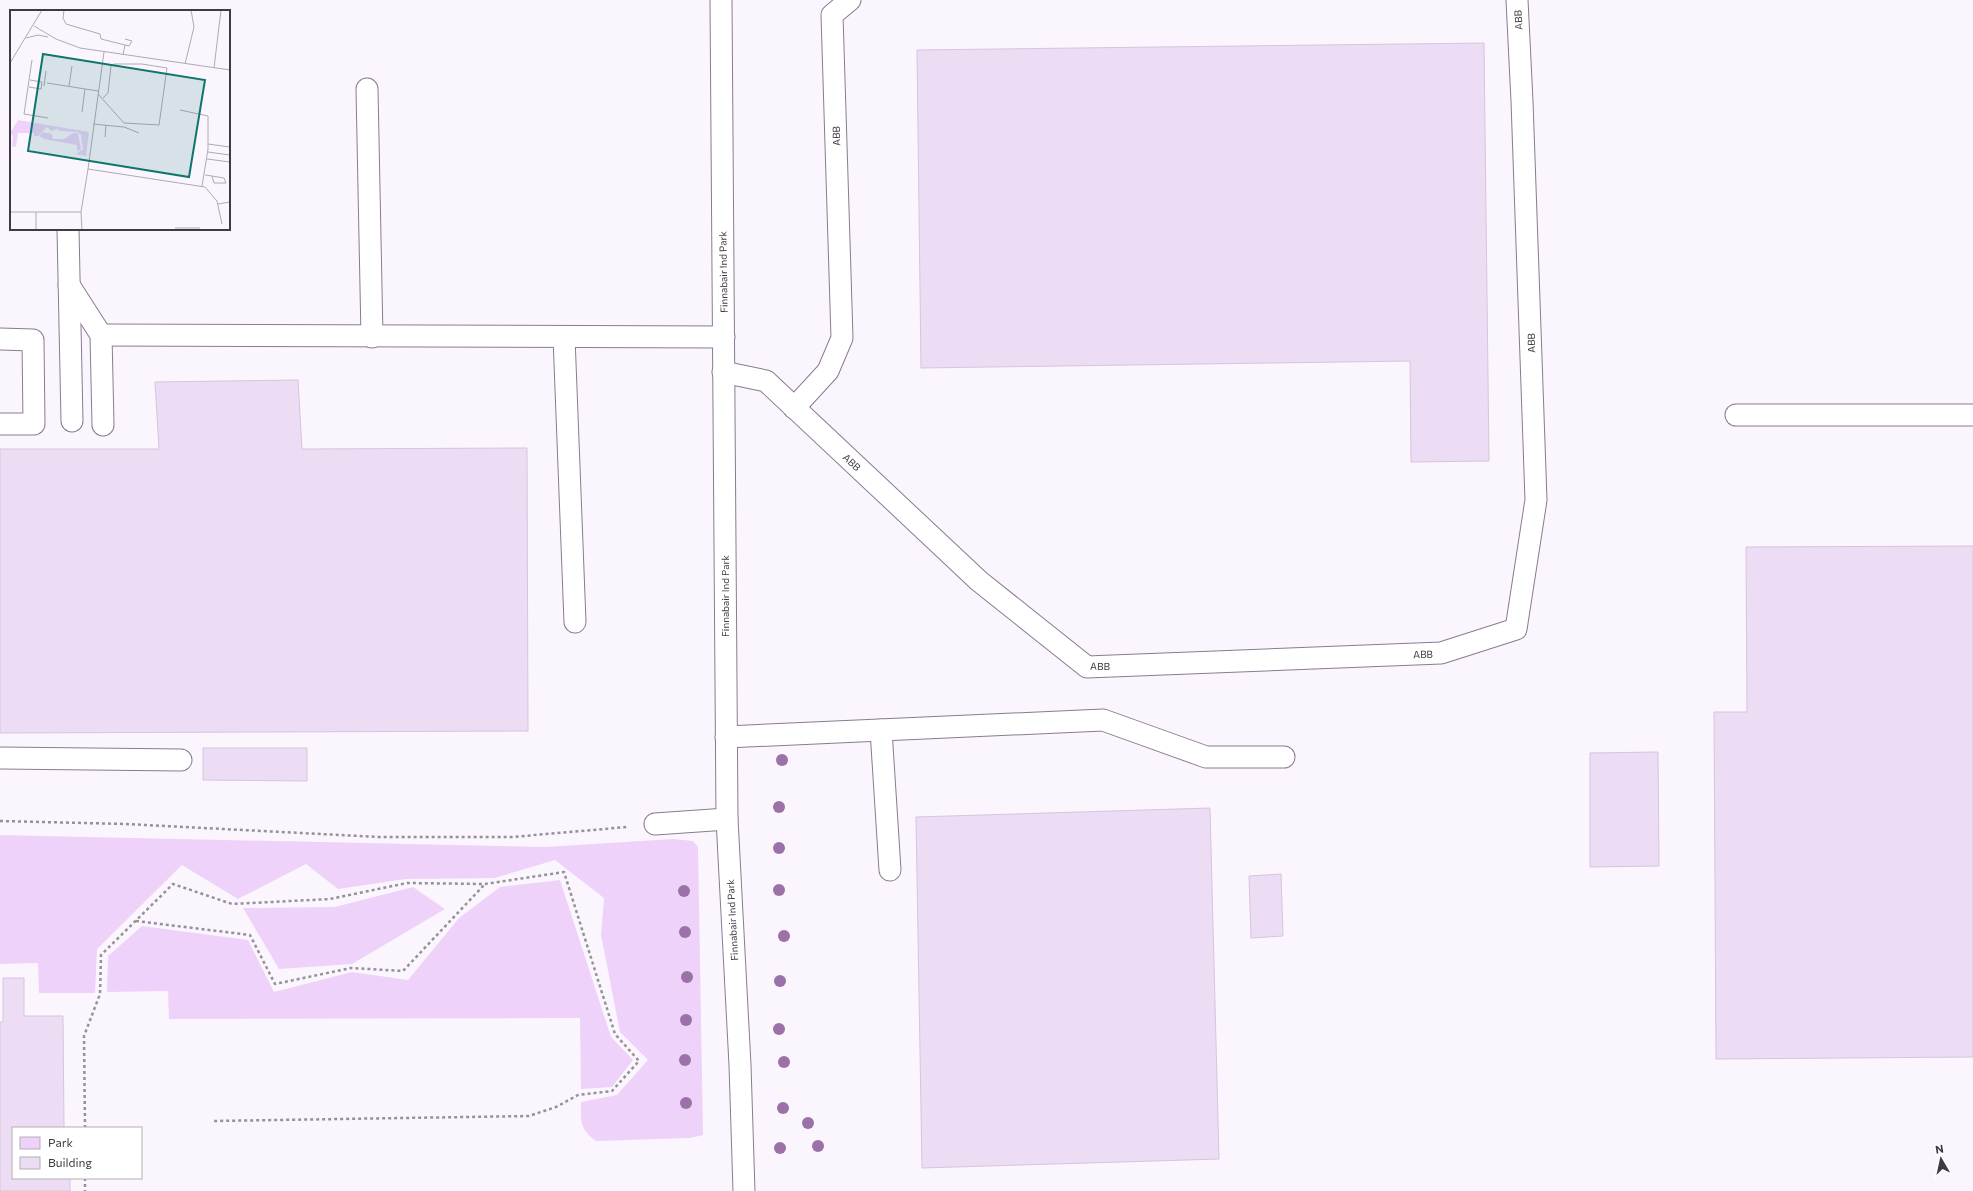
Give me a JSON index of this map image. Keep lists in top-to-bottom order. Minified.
{"streets":{"lane":["ABB","Finnabair Ind Park"]},"crossings":[["ABB","Finnabair Ind Park"]],"legend":["Park","Building"],"north":"top"}
